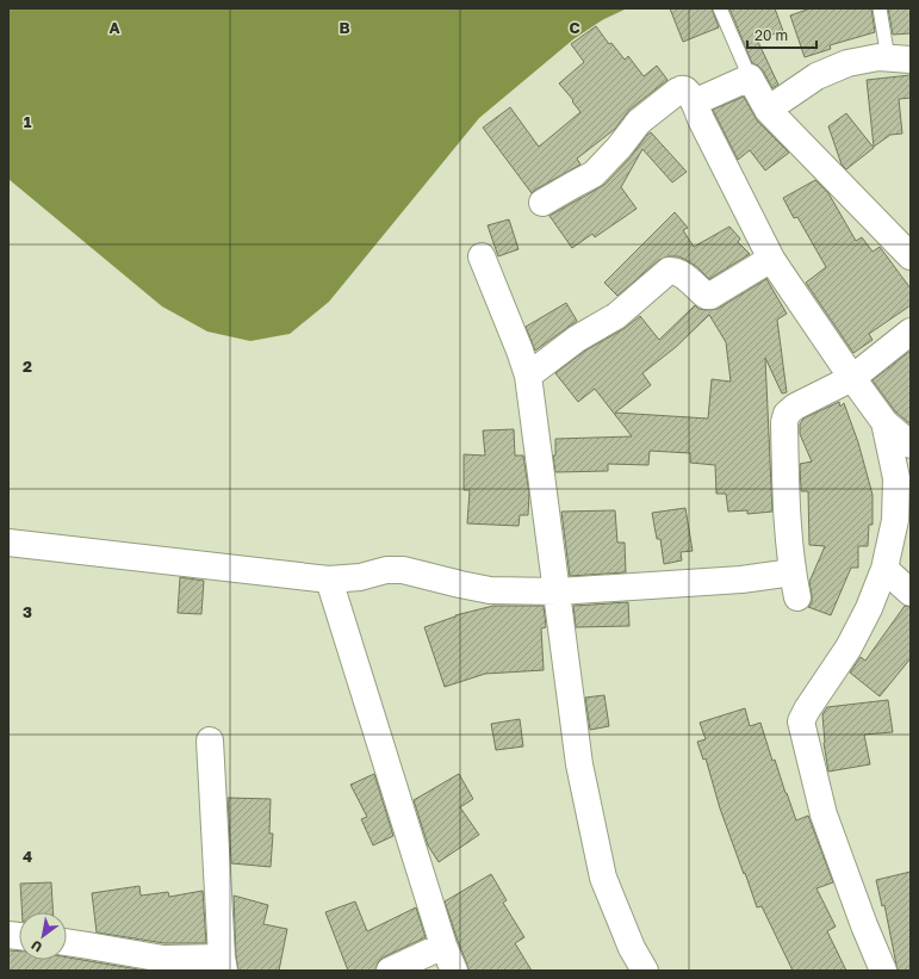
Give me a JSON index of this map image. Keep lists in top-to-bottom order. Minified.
{"scale_bar":"20 m","north":"bottom left","grid":{"columns":["A","B","C"],"rows":["1","2","3","4"]}}
